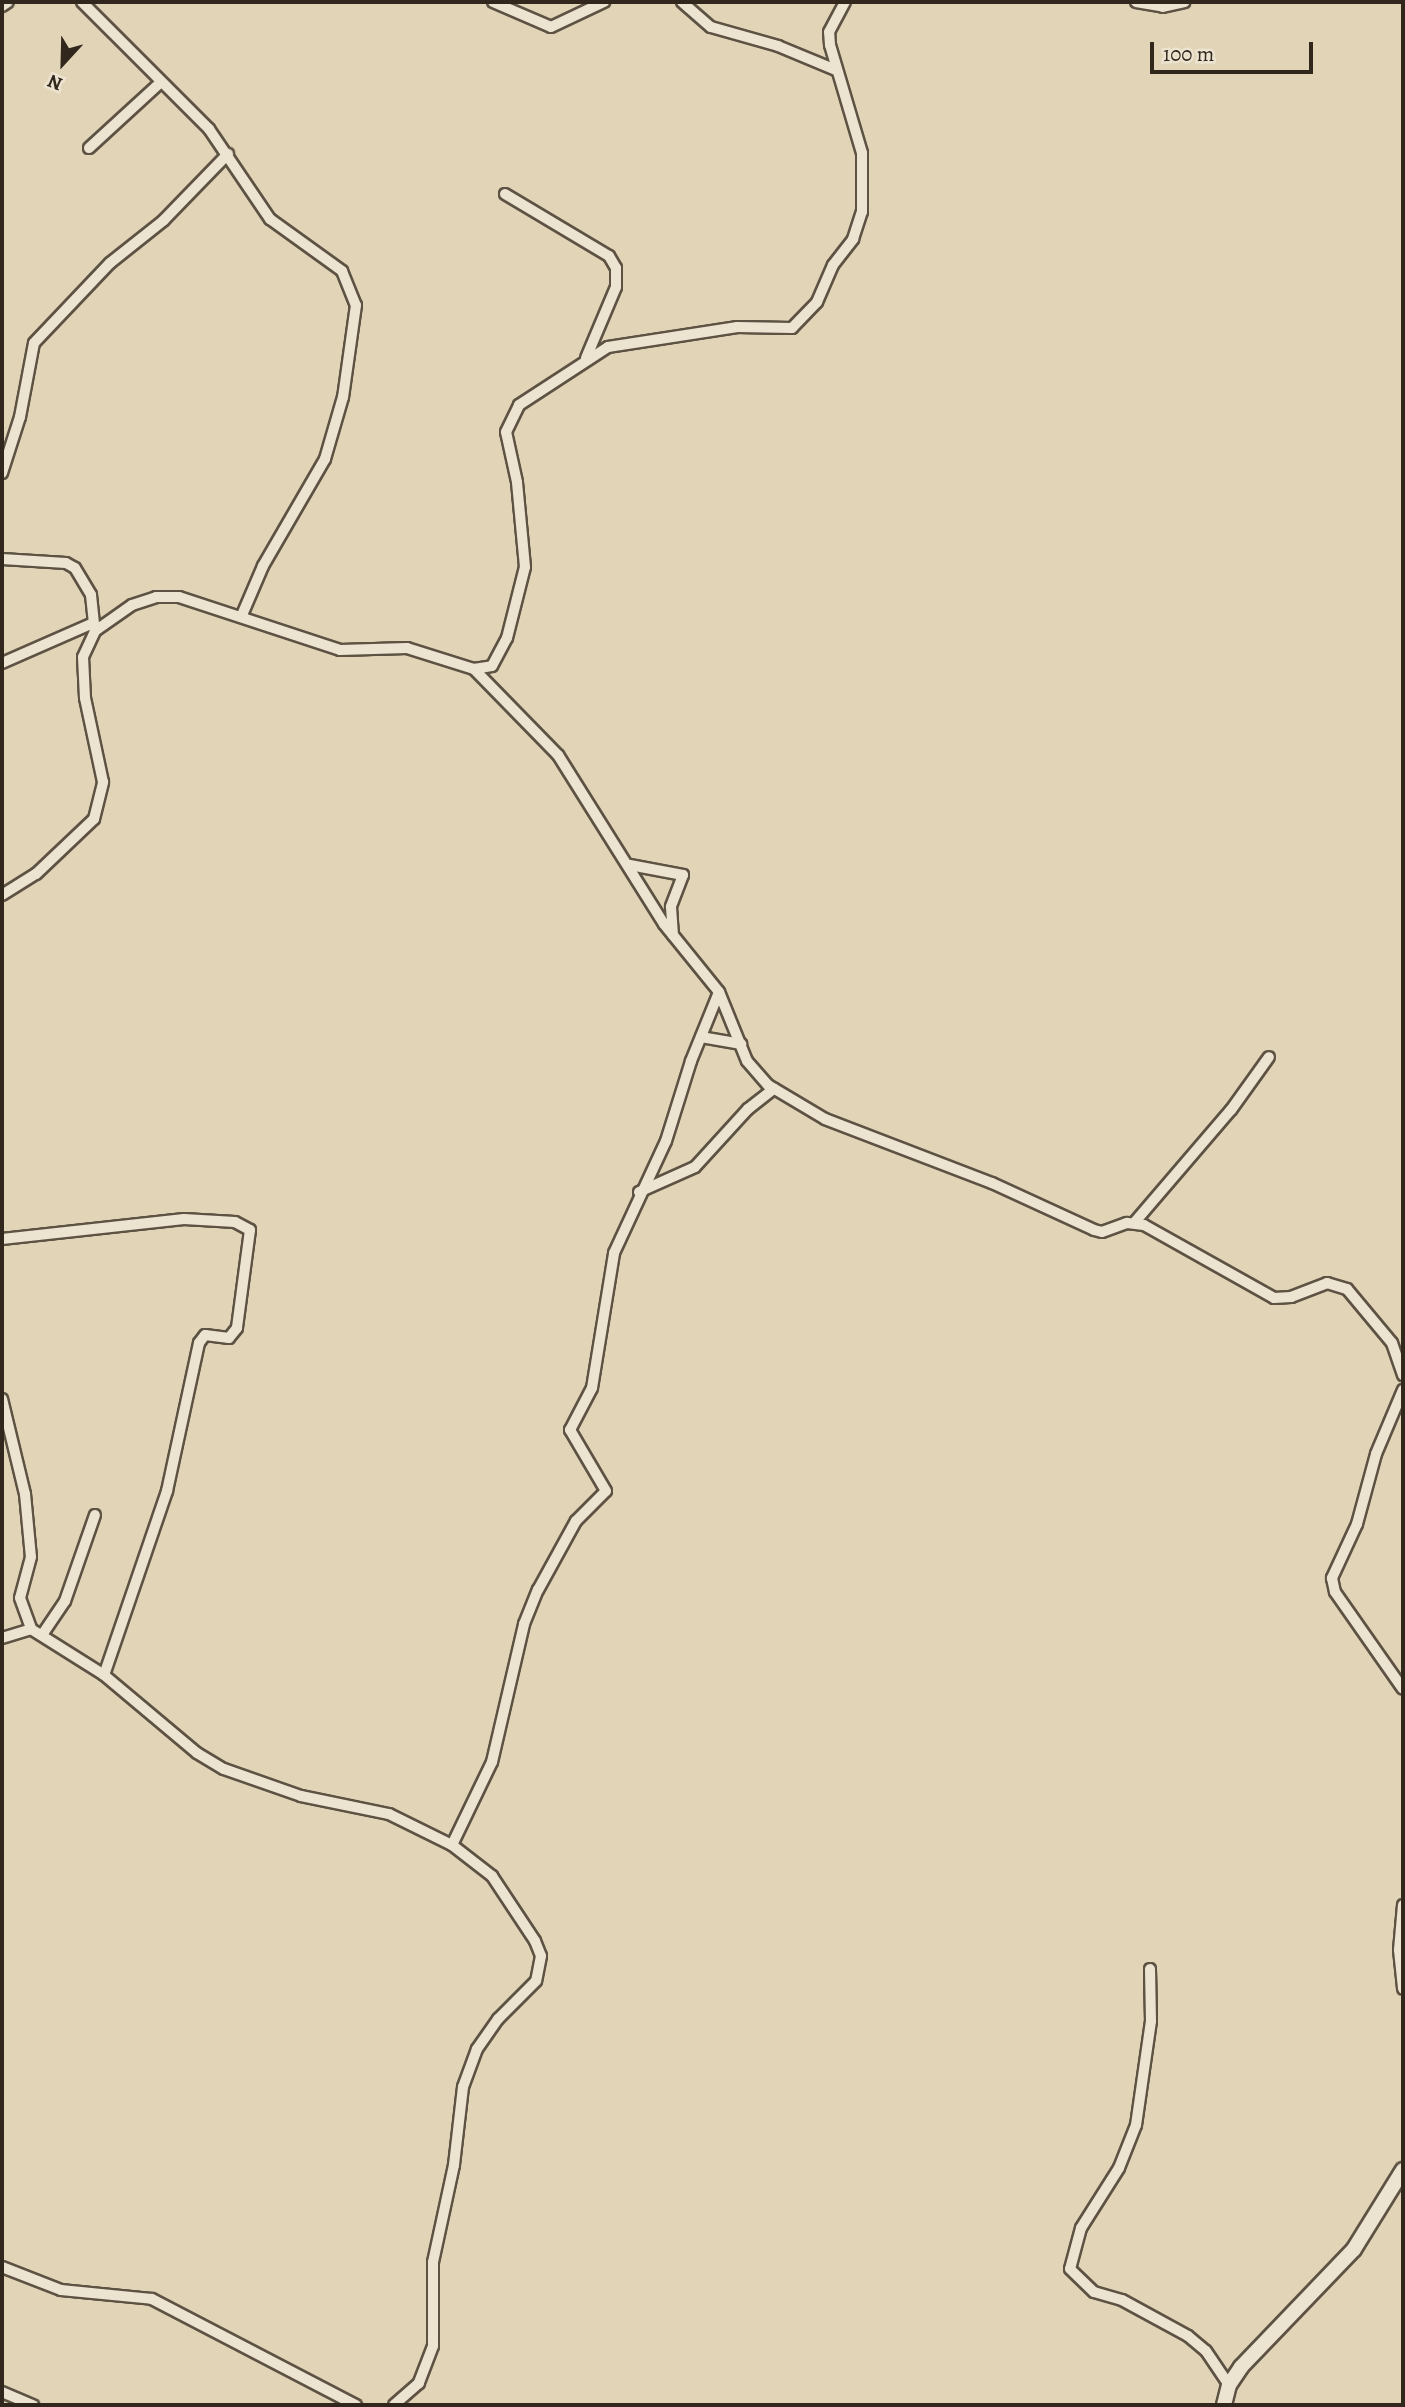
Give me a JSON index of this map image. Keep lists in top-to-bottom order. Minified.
{"scale_bar":"100 m","north":"bottom"}
